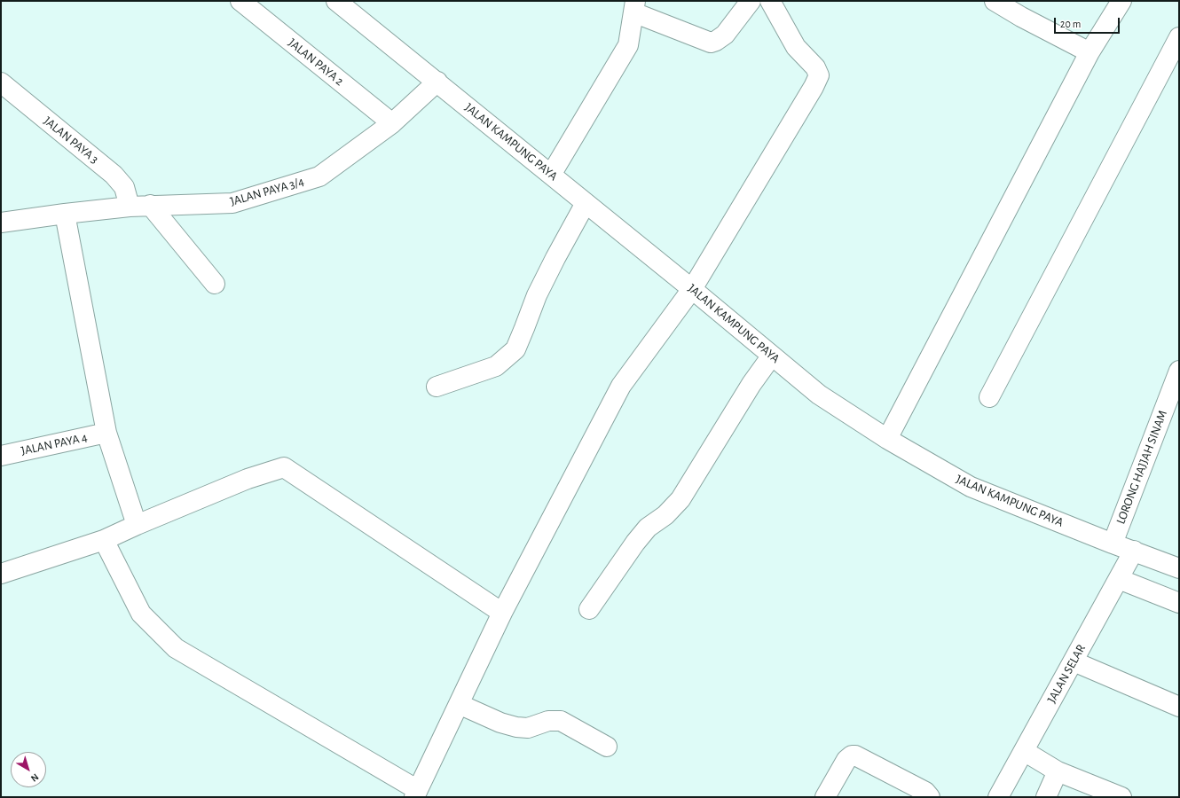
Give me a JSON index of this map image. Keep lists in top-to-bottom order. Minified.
{"streets":{"street":["JALAN PAYA 2","JALAN PAYA 3","JALAN KAMPUNG PAYA","JALAN PAYA 3/4","JALAN PAYA 4","LORONG HAJJAH SINAM","JALAN SELAR"]},"crossings":[["JALAN PAYA 2","JALAN PAYA 3/4"],["JALAN PAYA 3","JALAN PAYA 3/4"],["JALAN KAMPUNG PAYA","JALAN PAYA 3/4"],["JALAN KAMPUNG PAYA","LORONG HAJJAH SINAM"],["JALAN KAMPUNG PAYA","JALAN SELAR"]],"scale_bar":"20 m","north":"bottom right"}
